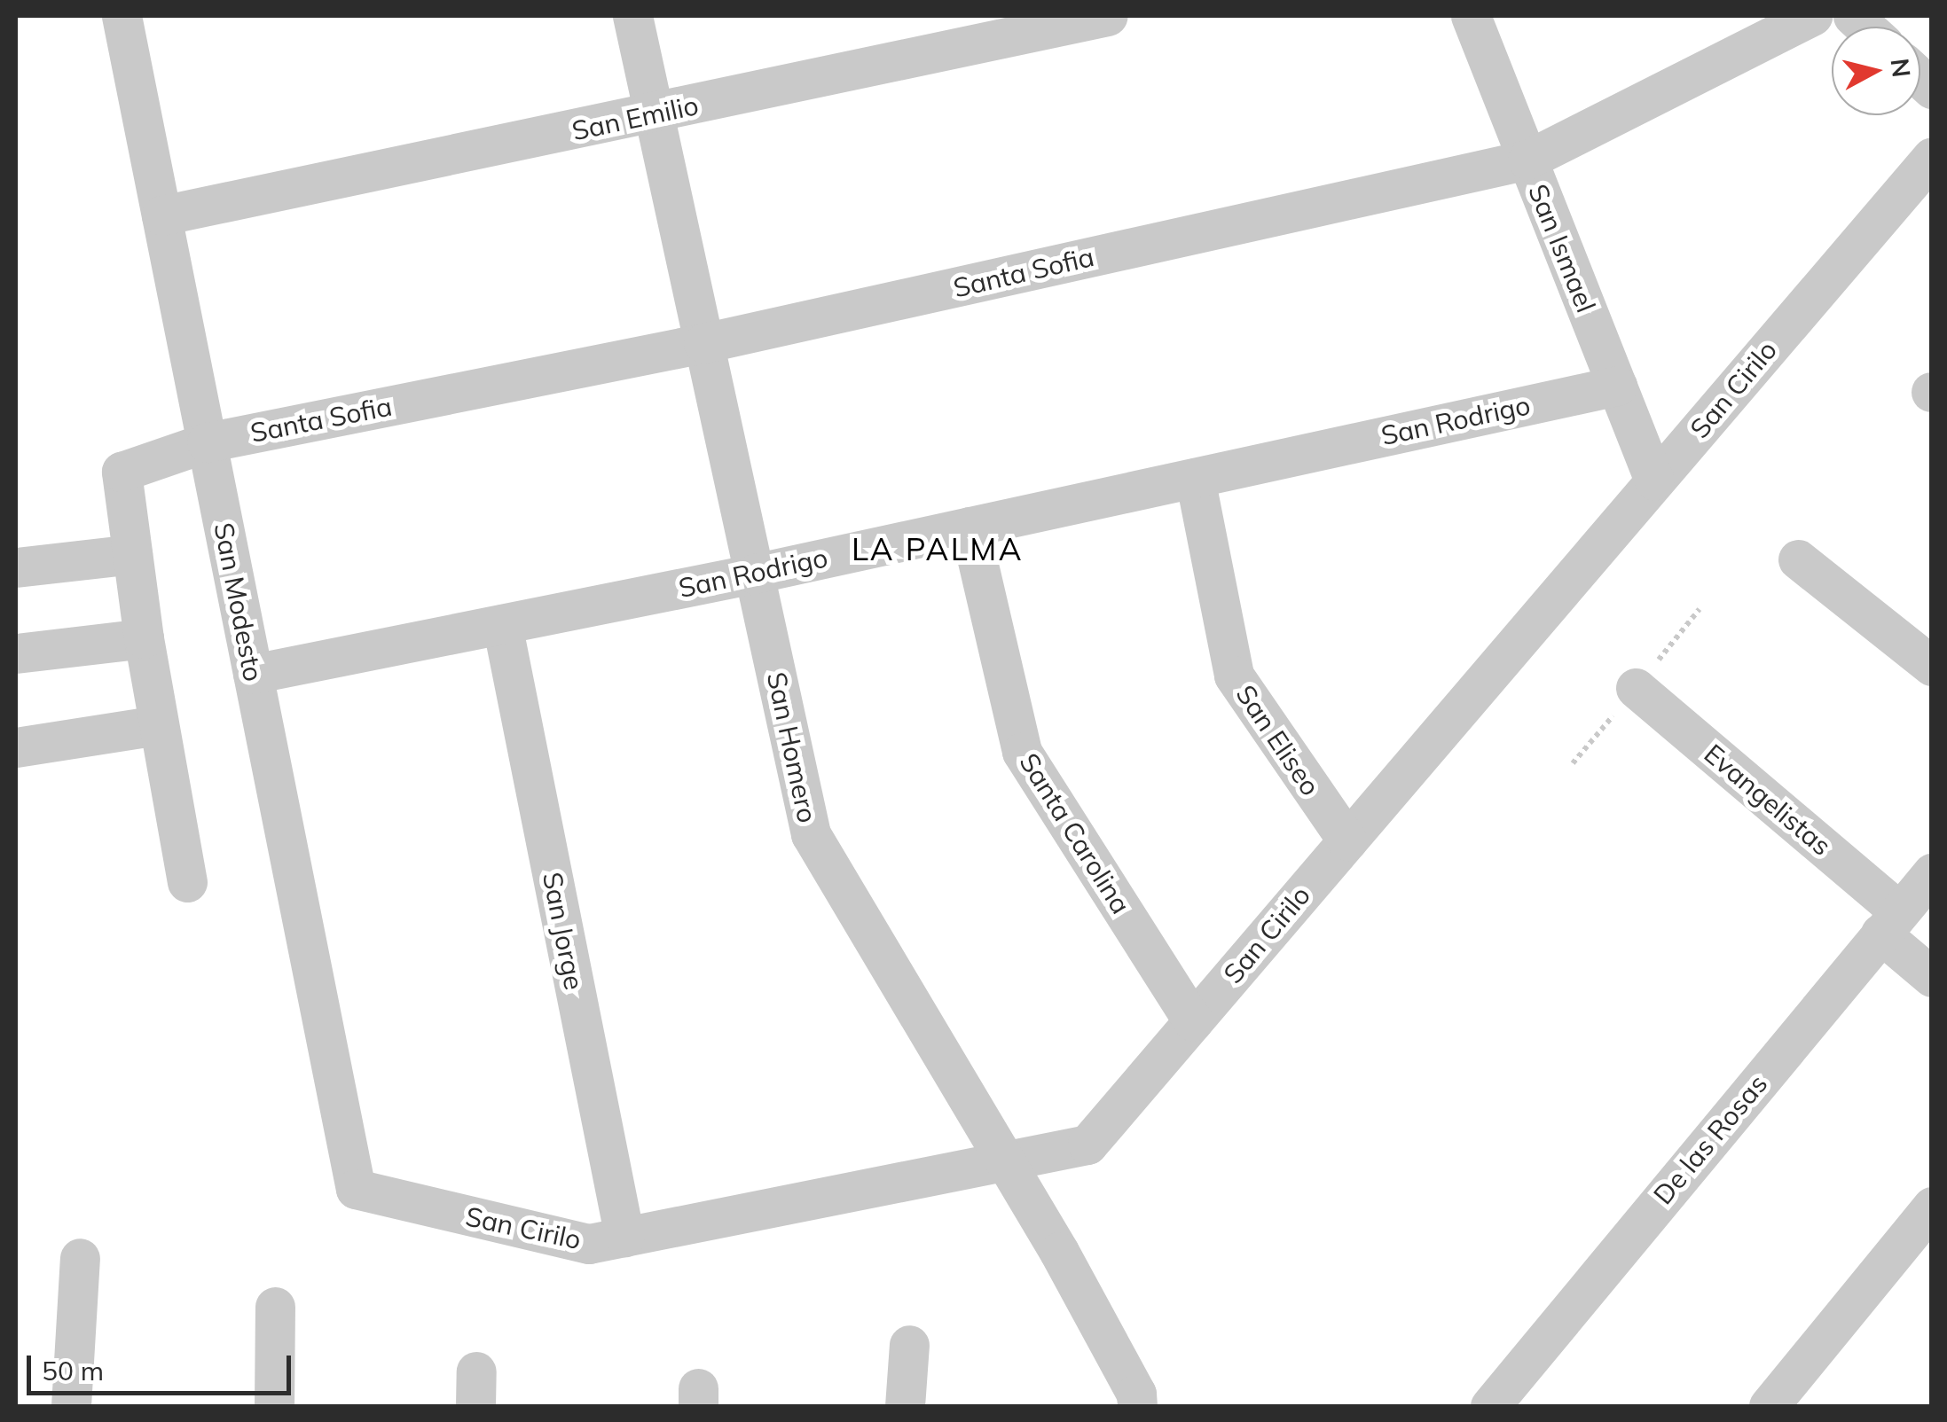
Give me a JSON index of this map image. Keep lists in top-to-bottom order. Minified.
{"streets":{"street":["San Emilio","San Ismael","Santa Sofia","San Cirilo","San Rodrigo","San Modesto","San Eliseo","San Homero","Evangelistas","Santa Carolina","San Jorge","De las Rosas"]},"crossings":[["San Emilio","San Modesto"],["San Emilio","San Homero"],["San Ismael","Santa Sofia"],["San Ismael","San Cirilo"],["San Ismael","San Rodrigo"],["Santa Sofia","San Modesto"],["Santa Sofia","San Homero"],["San Cirilo","San Modesto"],["San Cirilo","San Eliseo"],["San Cirilo","San Homero"],["San Cirilo","Santa Carolina"],["San Cirilo","San Jorge"],["San Rodrigo","San Modesto"],["San Rodrigo","San Eliseo"],["San Rodrigo","San Homero"],["San Rodrigo","Santa Carolina"],["San Rodrigo","San Jorge"],["Evangelistas","De las Rosas"]],"districts":["LA PALMA"],"scale_bar":"50 m","north":"right"}
